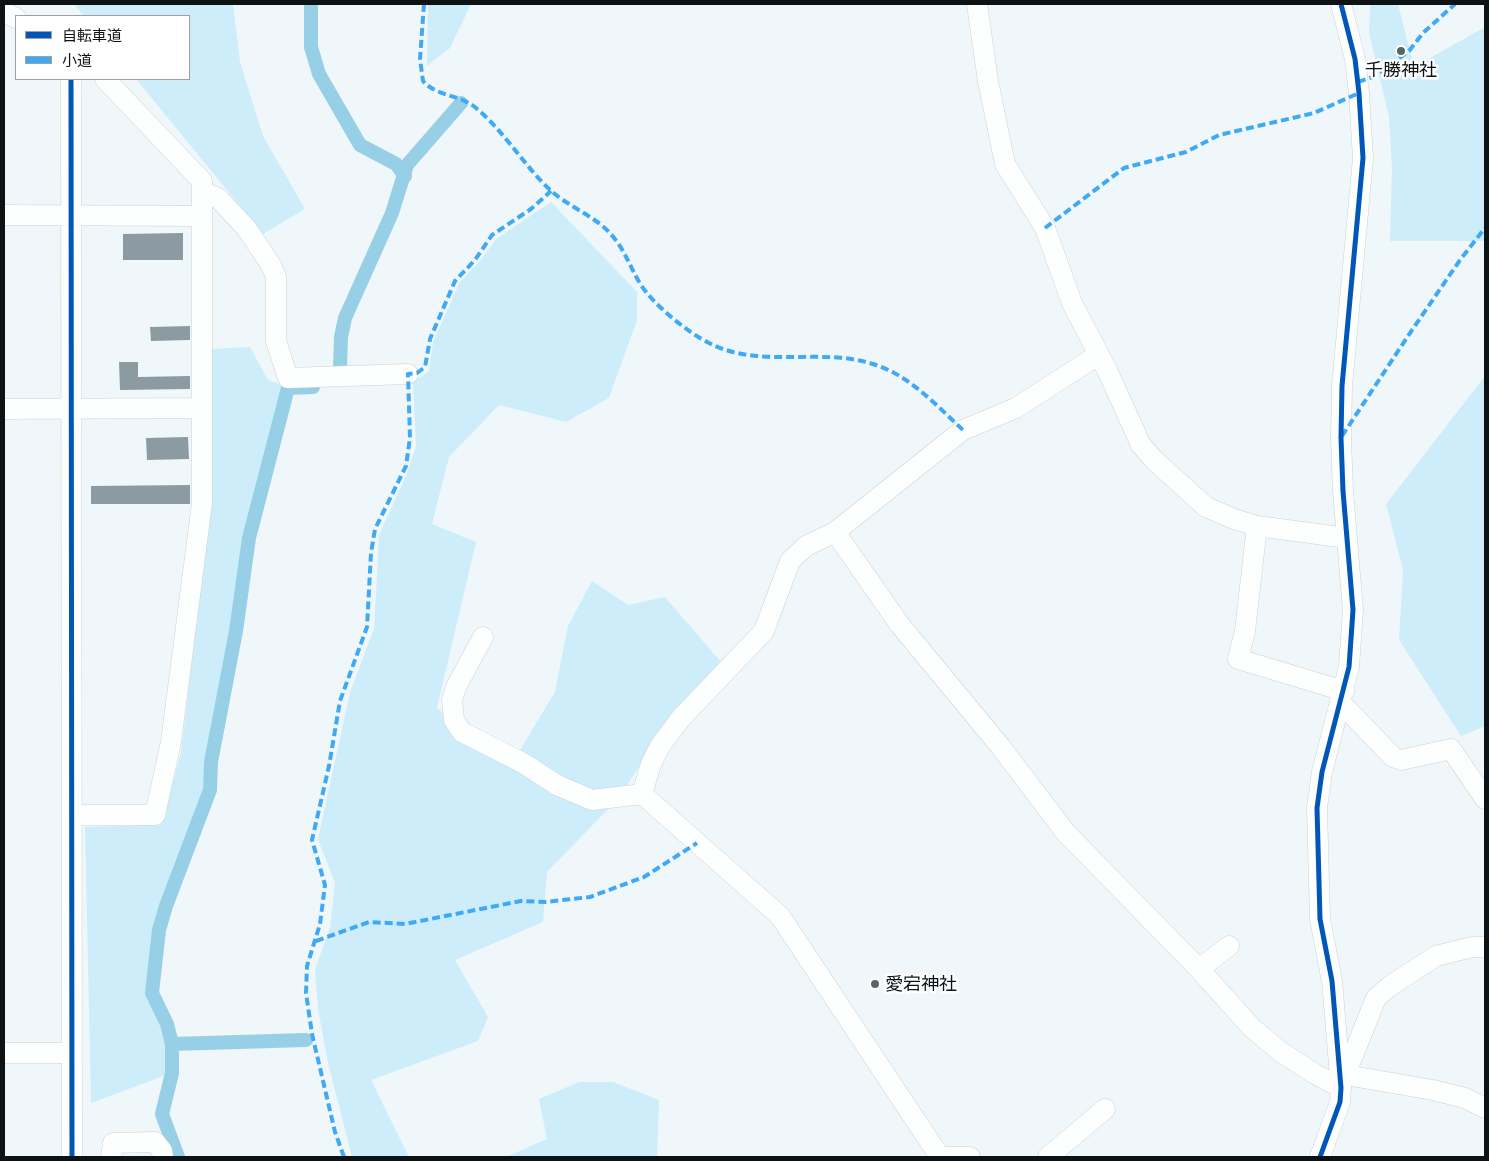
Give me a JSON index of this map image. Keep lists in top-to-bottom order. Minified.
{"places":["千勝神社","愛宕神社"],"legend":["自転車道","小道"]}
